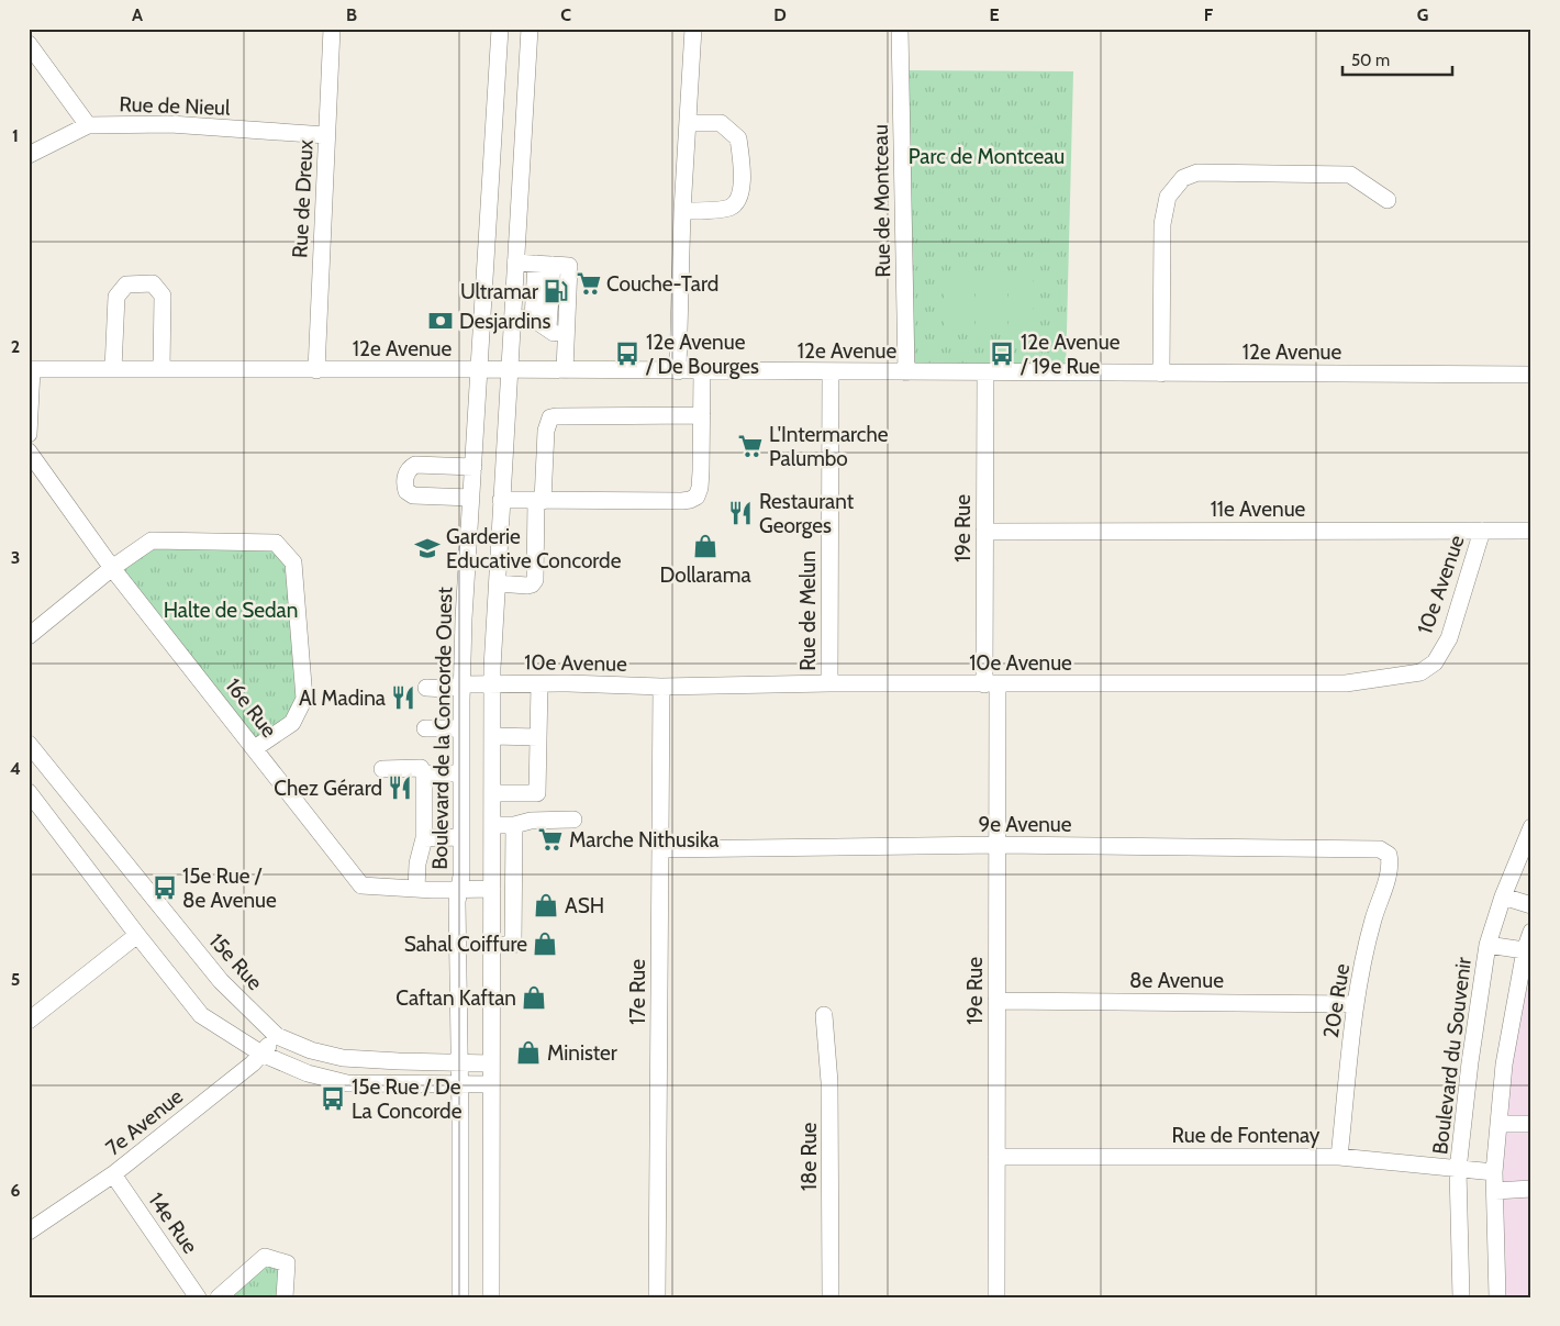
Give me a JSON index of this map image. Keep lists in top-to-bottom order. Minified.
{"streets":{"street":["Rue de Nieul","Rue de Dreux","Rue de Montceau","12e Avenue","11e Avenue","19e Rue","10e Avenue","Rue de Melun","16e Rue","Boulevard de la Concorde Ouest","9e Avenue","15e Rue","8e Avenue","17e Rue","20e Rue","Boulevard du Souvenir","7e Avenue","Rue de Fontenay","18e Rue","14e Rue"]},"crossings":[["Rue de Nieul","Rue de Dreux"],["Rue de Dreux","12e Avenue"],["Rue de Montceau","12e Avenue"],["12e Avenue","19e Rue"],["12e Avenue","Rue de Melun"],["12e Avenue","Boulevard de la Concorde Ouest"],["11e Avenue","19e Rue"],["11e Avenue","10e Avenue"],["19e Rue","10e Avenue"],["19e Rue","9e Avenue"],["19e Rue","8e Avenue"],["19e Rue","Rue de Fontenay"],["10e Avenue","Rue de Melun"],["10e Avenue","Boulevard de la Concorde Ouest"],["10e Avenue","17e Rue"],["16e Rue","Boulevard de la Concorde Ouest"],["Boulevard de la Concorde Ouest","15e Rue"],["9e Avenue","17e Rue"],["9e Avenue","20e Rue"],["15e Rue","7e Avenue"],["8e Avenue","20e Rue"],["20e Rue","Rue de Fontenay"],["Boulevard du Souvenir","Rue de Fontenay"],["7e Avenue","14e Rue"]],"parks":["Parc de Montceau","Halte de Sedan"],"places":{"supermarket":["Couche-Tard","L'Intermarche Palumbo","Marche Nithusika"],"fuel station":["Ultramar"],"bank":["Desjardins"],"bus stop":["12e Avenue / De Bourges","12e Avenue / 19e Rue","15e Rue / 8e Avenue","15e Rue / De La Concorde"],"restaurant":["Restaurant Georges","Al Madina","Chez Gérard"],"shop":["Dollarama","ASH","Sahal Coiffure","Caftan Kaftan","Minister"],"school or university":["Garderie Educative Concorde"]},"scale_bar":"50 m","grid":{"columns":["A","B","C","D","E","F","G"],"rows":["1","2","3","4","5","6"]}}
